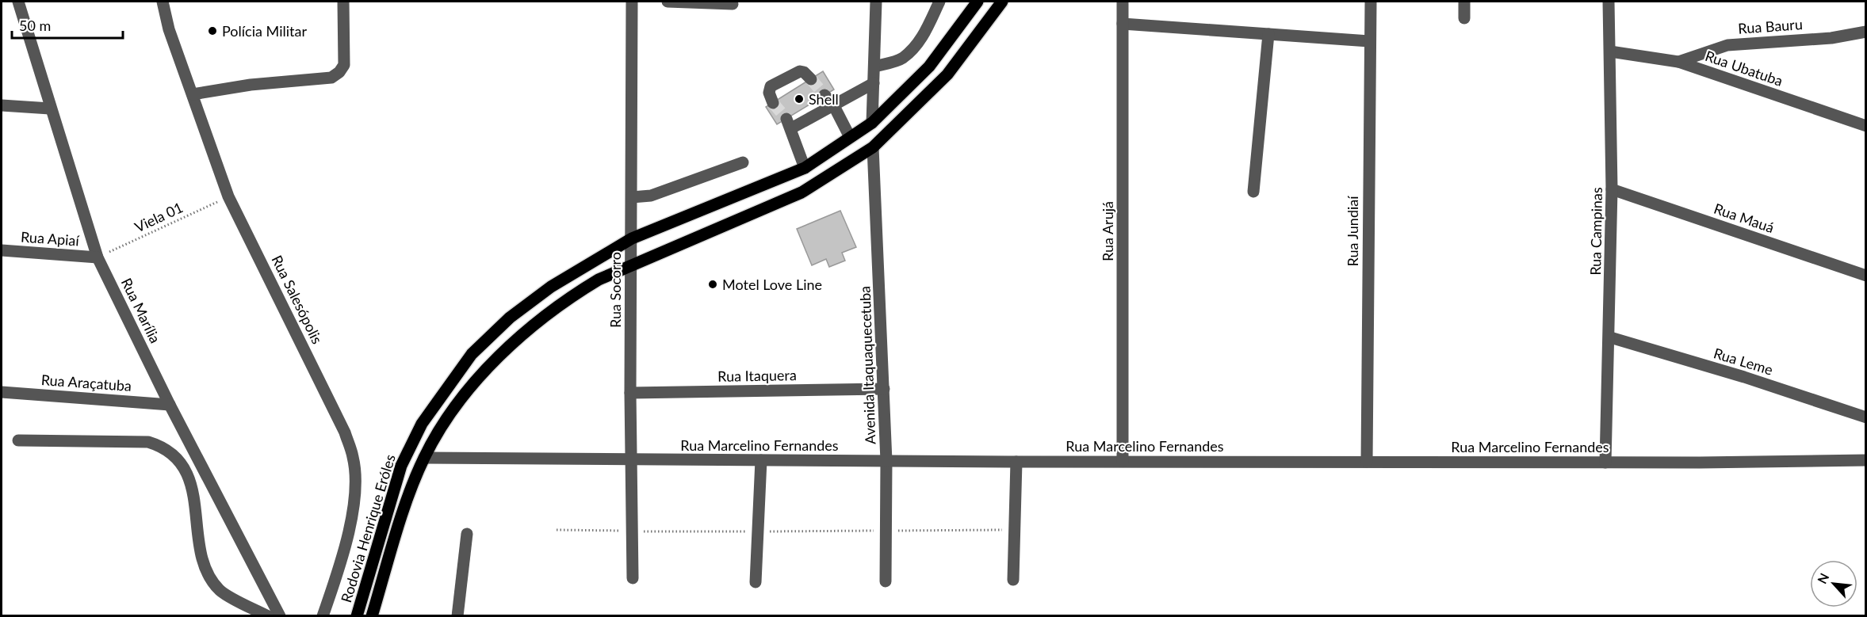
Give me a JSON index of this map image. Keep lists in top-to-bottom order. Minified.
{"streets":{"main road":["Rodovia Henrique Eróles"],"street":["Rua Bauru","Rua Ubatuba","Rua Mauá","Rua Arujá","Rua Jundiaí","Rua Campinas","Rua Apiaí","Rua Socorro","Rua Salesópolis","Rua Marília","Rua Leme","Avenida Itaquaquecetuba","Rua Itaquera","Rua Araçatuba","Rua Marcelino Fernandes"],"path":["Viela 01"]},"crossings":[["Rua Bauru","Rua Ubatuba"],["Rua Ubatuba","Rua Campinas"],["Viela 01","Rua Apiaí"],["Viela 01","Rua Salesópolis"],["Viela 01","Rua Marília"],["Rua Mauá","Rua Campinas"],["Rua Arujá","Rua Marcelino Fernandes"],["Rua Jundiaí","Rua Marcelino Fernandes"],["Rua Campinas","Rua Leme"],["Rua Campinas","Rua Marcelino Fernandes"],["Rua Apiaí","Rua Marília"],["Rua Socorro","Rua Itaquera"],["Rua Socorro","Rua Marcelino Fernandes"],["Rua Socorro","Rodovia Henrique Eróles"],["Rua Marília","Rua Araçatuba"],["Avenida Itaquaquecetuba","Rua Itaquera"],["Avenida Itaquaquecetuba","Rua Marcelino Fernandes"],["Avenida Itaquaquecetuba","Rodovia Henrique Eróles"],["Rua Marcelino Fernandes","Rodovia Henrique Eróles"]],"places":["Polícia Militar","Shell","Motel Love Line"],"scale_bar":"50 m","north":"top left"}
